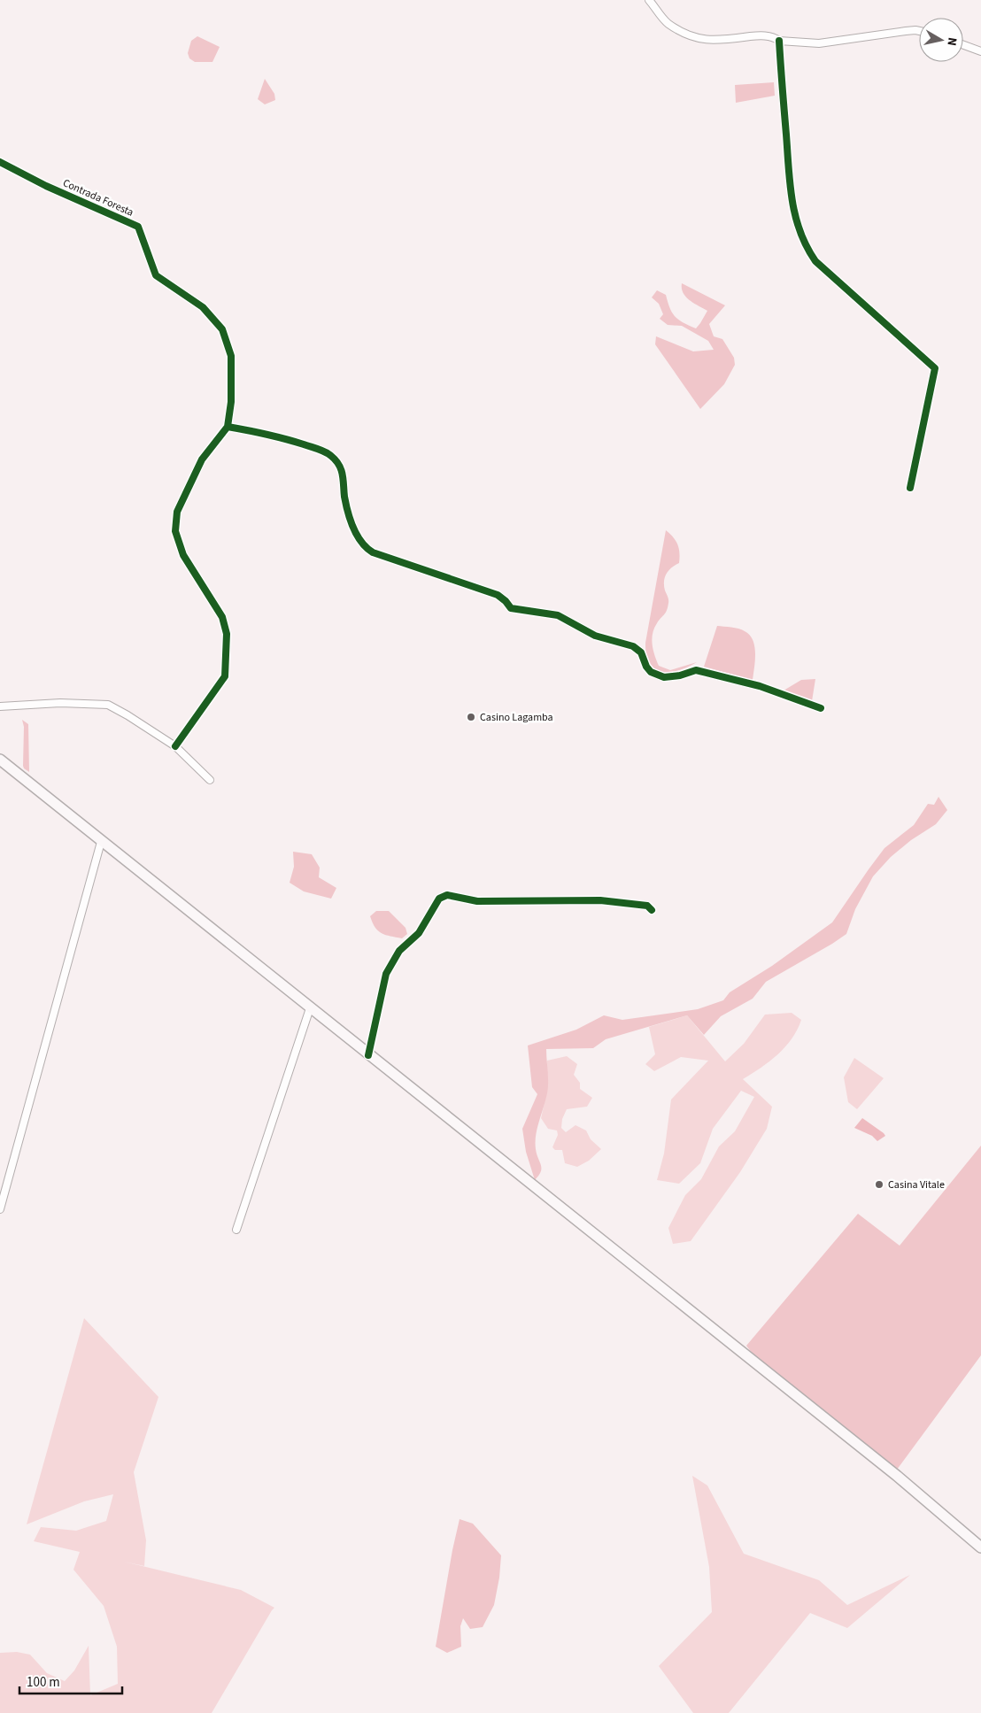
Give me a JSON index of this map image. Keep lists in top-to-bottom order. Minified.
{"streets":{"street":["Contrada Foresta"]},"places":["Casino Lagamba","Casina Vitale"],"scale_bar":"100 m","north":"right"}
